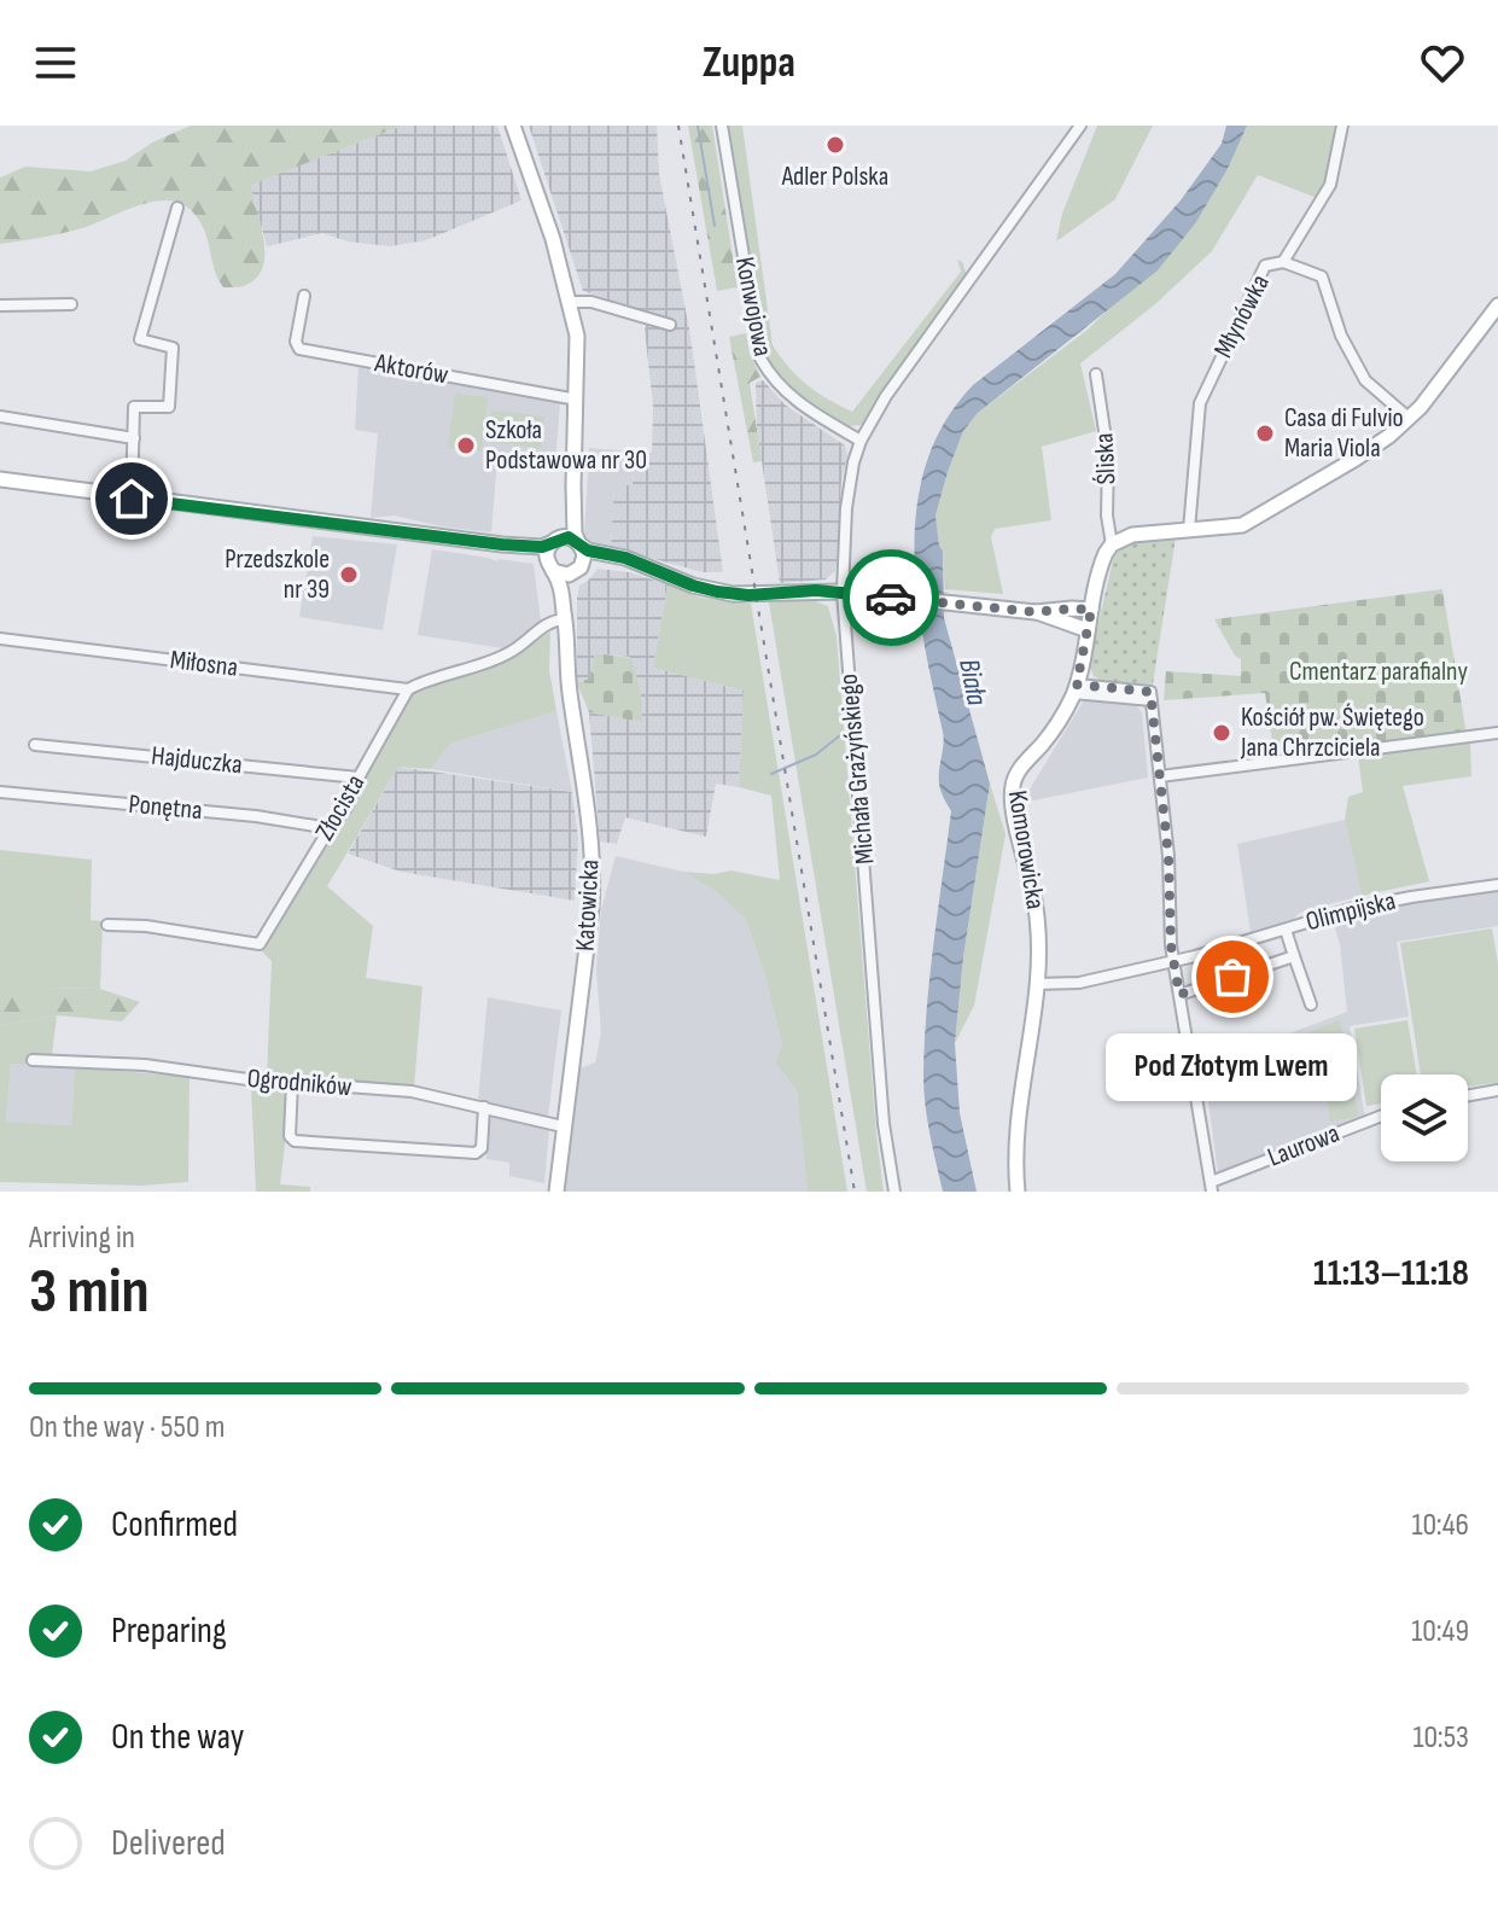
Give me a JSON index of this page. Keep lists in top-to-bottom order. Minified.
{"streets":{"street":["Konwojowa","Młynówka","Aktorów","Śliska","Miłosna","Hajduczka","Michała Grażyńskiego","Ponętna","Złocista","Komorowicka","Katowicka","Olimpijska","Ogrodników","Laurowa"]},"crossings":[["Konwojowa","Michała Grażyńskiego"],["Śliska","Komorowicka"],["Miłosna","Złocista"],["Hajduczka","Złocista"],["Ponętna","Złocista"],["Komorowicka","Olimpijska"],["Katowicka","Ogrodników"]],"water":["Biała"],"parks":["Cmentarz parafialny"],"places":["Adler Polska","Casa di Fulvio Maria Viola","Szkoła Podstawowa nr 30","Przedszkole nr 39","Kościół pw. Świętego Jana Chrzciciela","Pod Złotym Lwem"],"page":{"header":"Zuppa","bubble":"Pod Złotym Lwem","heading":["3 min","Arriving in","11:13–11:18"],"bar":"On the way · 550 m","list":[["Confirmed","10:46"],["Preparing","10:49"],["On the way","10:53"],"Delivered"]}}
